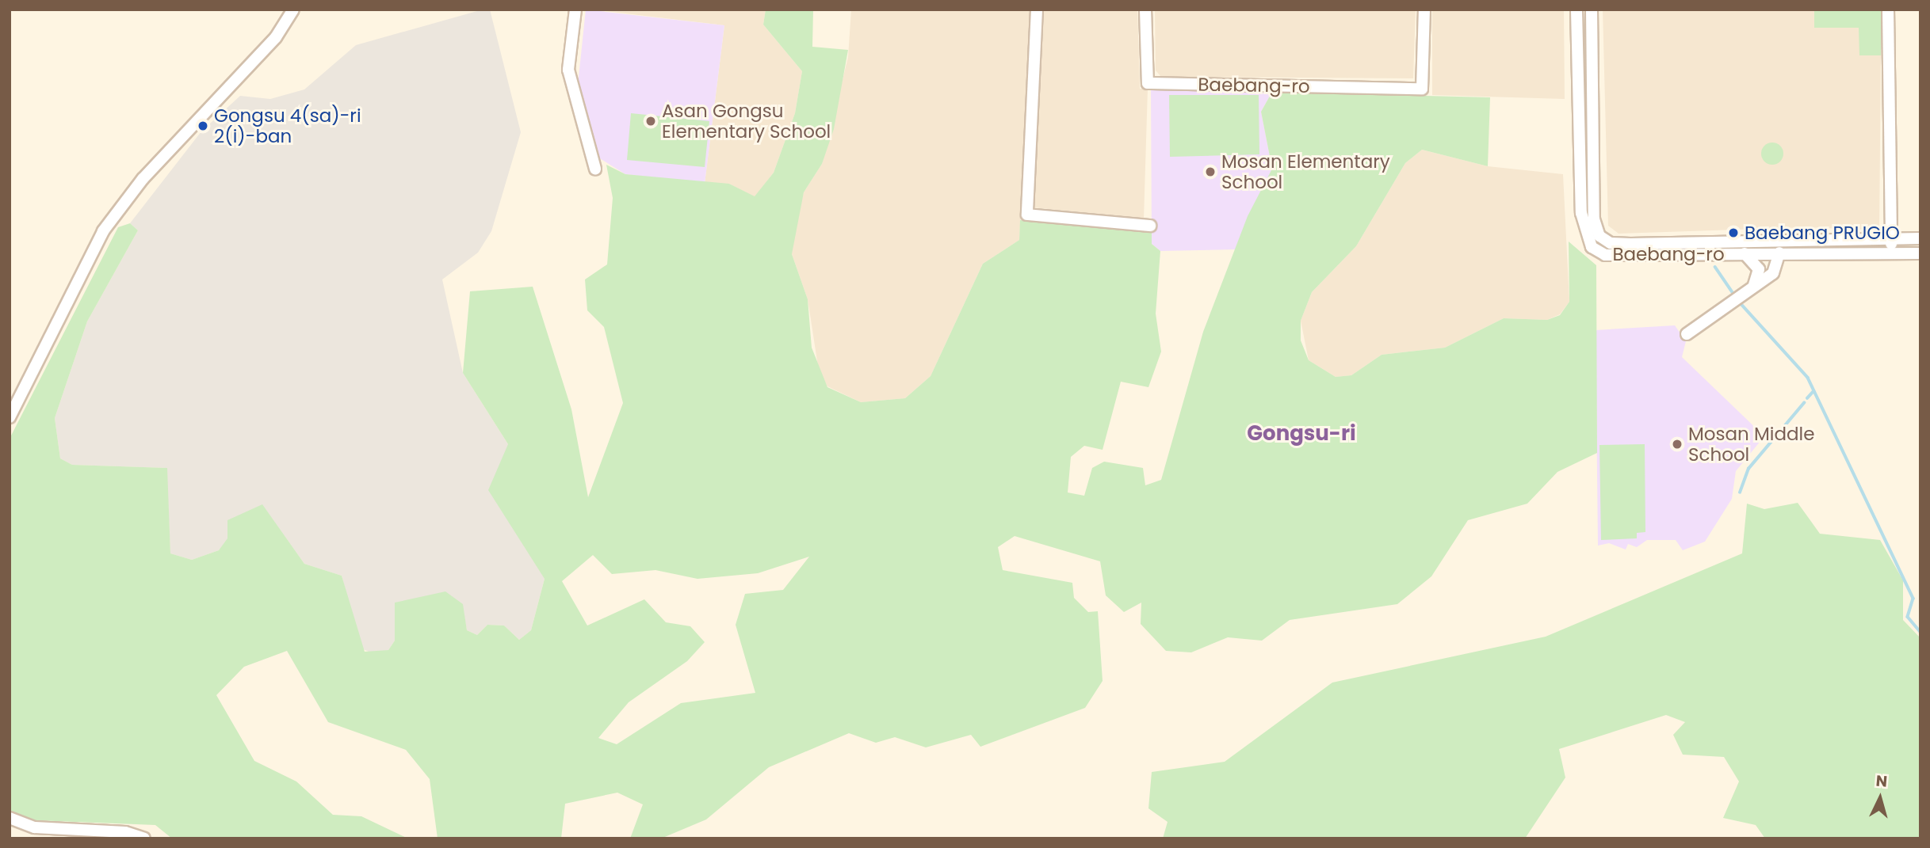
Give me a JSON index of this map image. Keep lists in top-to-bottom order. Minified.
{"streets":{"street":["Baebang-ro"]},"districts":["Gongsu-ri"],"places":["Asan Gongsu Elementary School","Gongsu 4(sa)-ri 2(i)-ban","Mosan Elementary School","Baebang PRUGIO","Mosan Middle School"],"north":"top"}
